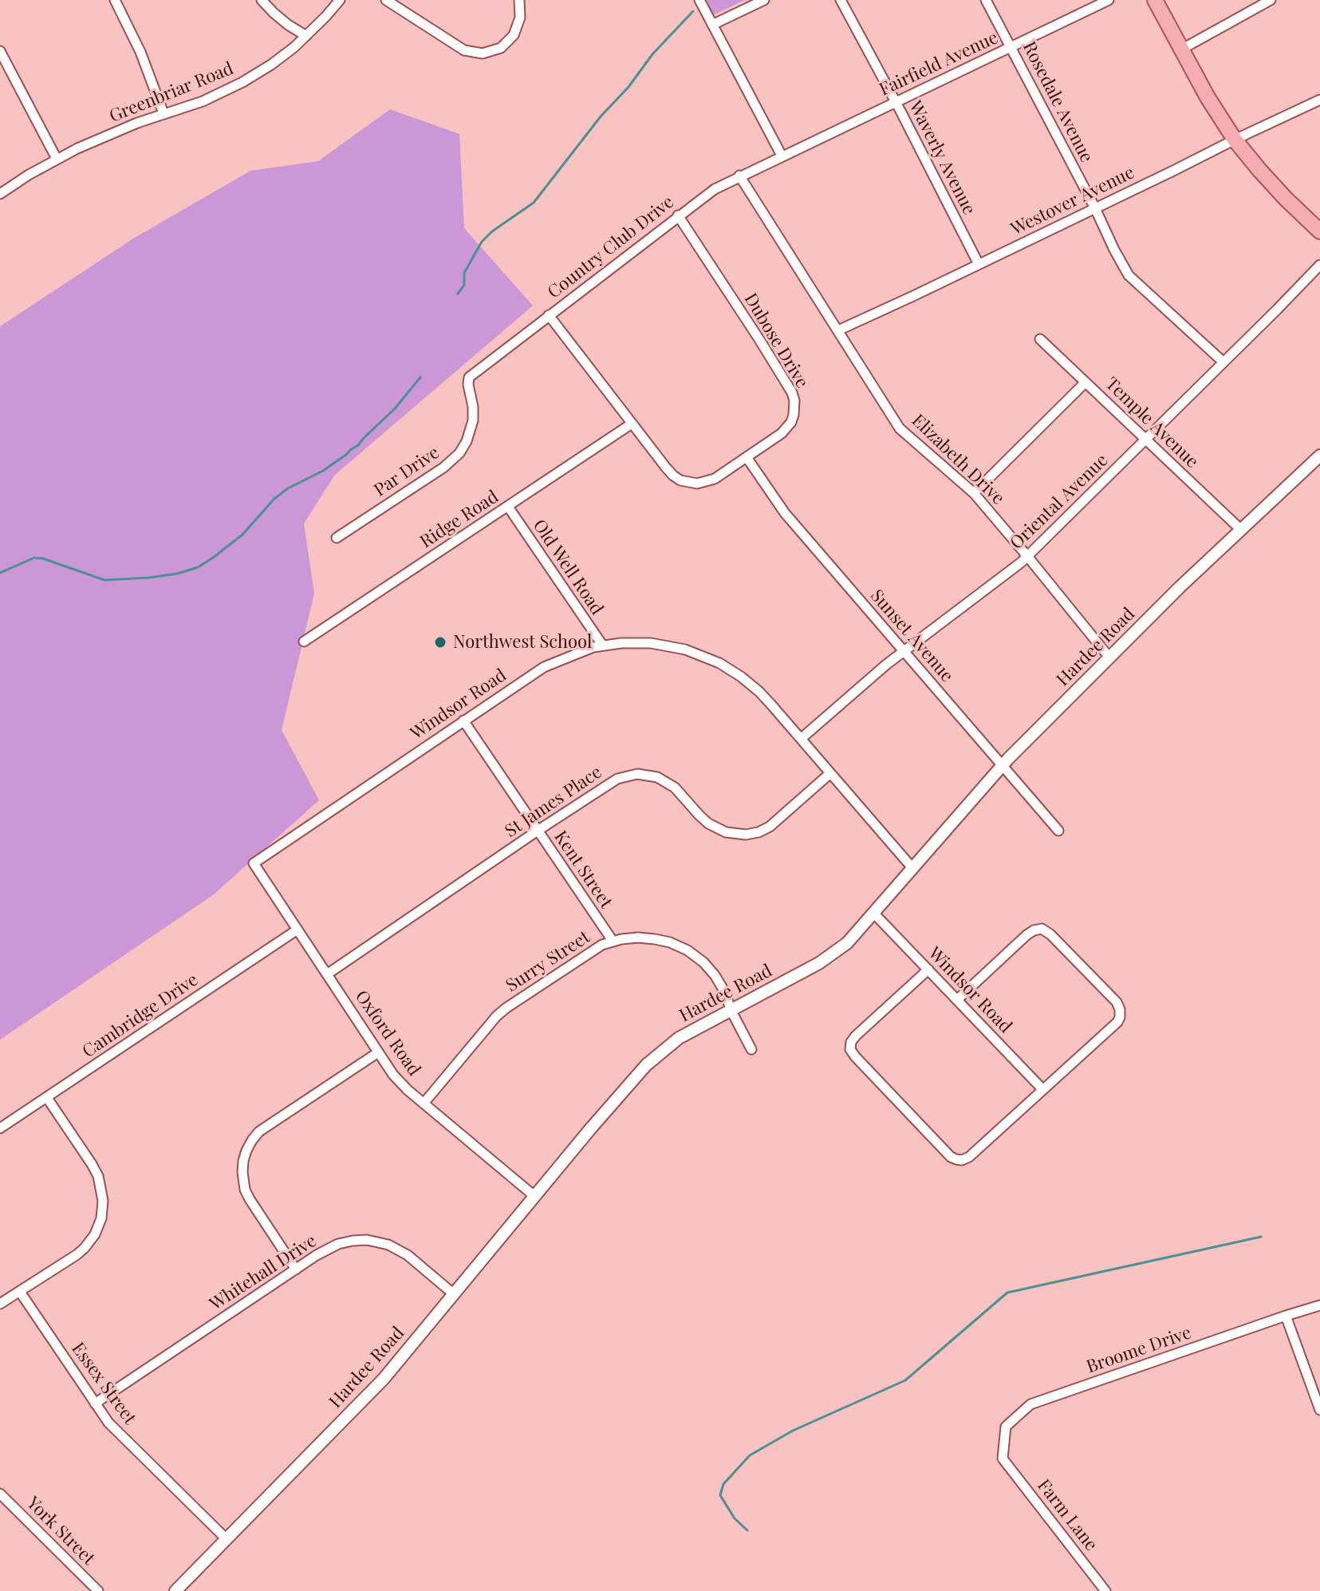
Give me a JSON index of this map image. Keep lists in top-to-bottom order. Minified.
{"streets":{"street":["Fairfield Avenue","Greenbriar Road","Rosedale Avenue","Waverly Avenue","Westover Avenue","Country Club Drive","Dubose Drive","Temple Avenue","Elizabeth Drive","Par Drive","Oriental Avenue","Ridge Road","Old Well Road","Sunset Avenue","Hardee Road","Windsor Road","St James Place","Kent Street","Surry Street","Cambridge Drive","Oxford Road","Whitehall Drive","Broome Drive","Essex Street","Farm Lane","York Street"]},"crossings":[["Fairfield Avenue","Rosedale Avenue"],["Fairfield Avenue","Waverly Avenue"],["Fairfield Avenue","Country Club Drive"],["Rosedale Avenue","Westover Avenue"],["Rosedale Avenue","Oriental Avenue"],["Waverly Avenue","Westover Avenue"],["Westover Avenue","Elizabeth Drive"],["Country Club Drive","Dubose Drive"],["Country Club Drive","Elizabeth Drive"],["Country Club Drive","Par Drive"],["Dubose Drive","Ridge Road"],["Dubose Drive","Sunset Avenue"],["Temple Avenue","Oriental Avenue"],["Temple Avenue","Hardee Road"],["Elizabeth Drive","Oriental Avenue"],["Elizabeth Drive","Hardee Road"],["Oriental Avenue","Sunset Avenue"],["Oriental Avenue","Windsor Road"],["Ridge Road","Old Well Road"],["Old Well Road","Windsor Road"],["Sunset Avenue","Hardee Road"],["Hardee Road","Windsor Road"],["Hardee Road","Surry Street"],["Hardee Road","Oxford Road"],["Hardee Road","Whitehall Drive"],["Hardee Road","Essex Street"],["Windsor Road","St James Place"],["Windsor Road","Kent Street"],["Windsor Road","Oxford Road"],["St James Place","Kent Street"],["St James Place","Oxford Road"],["Kent Street","Surry Street"],["Surry Street","Oxford Road"],["Cambridge Drive","Oxford Road"],["Whitehall Drive","Essex Street"],["Broome Drive","Farm Lane"]],"places":["Northwest School"]}
